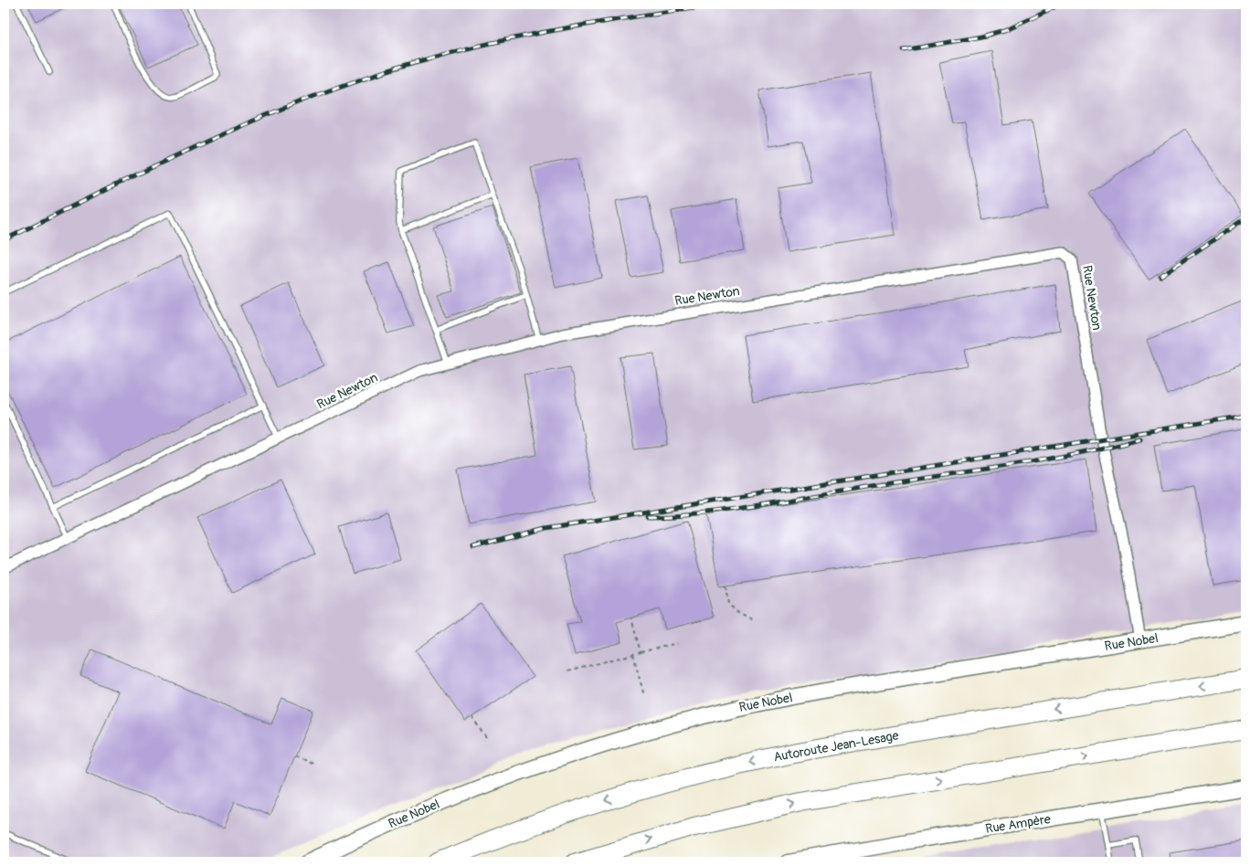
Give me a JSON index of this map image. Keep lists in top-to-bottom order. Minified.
{"streets":{"highway":["Autoroute Jean-Lesage"],"street":["Rue Newton","Rue Nobel","Rue Ampère"]},"crossings":[["Rue Newton","Rue Nobel"]]}
